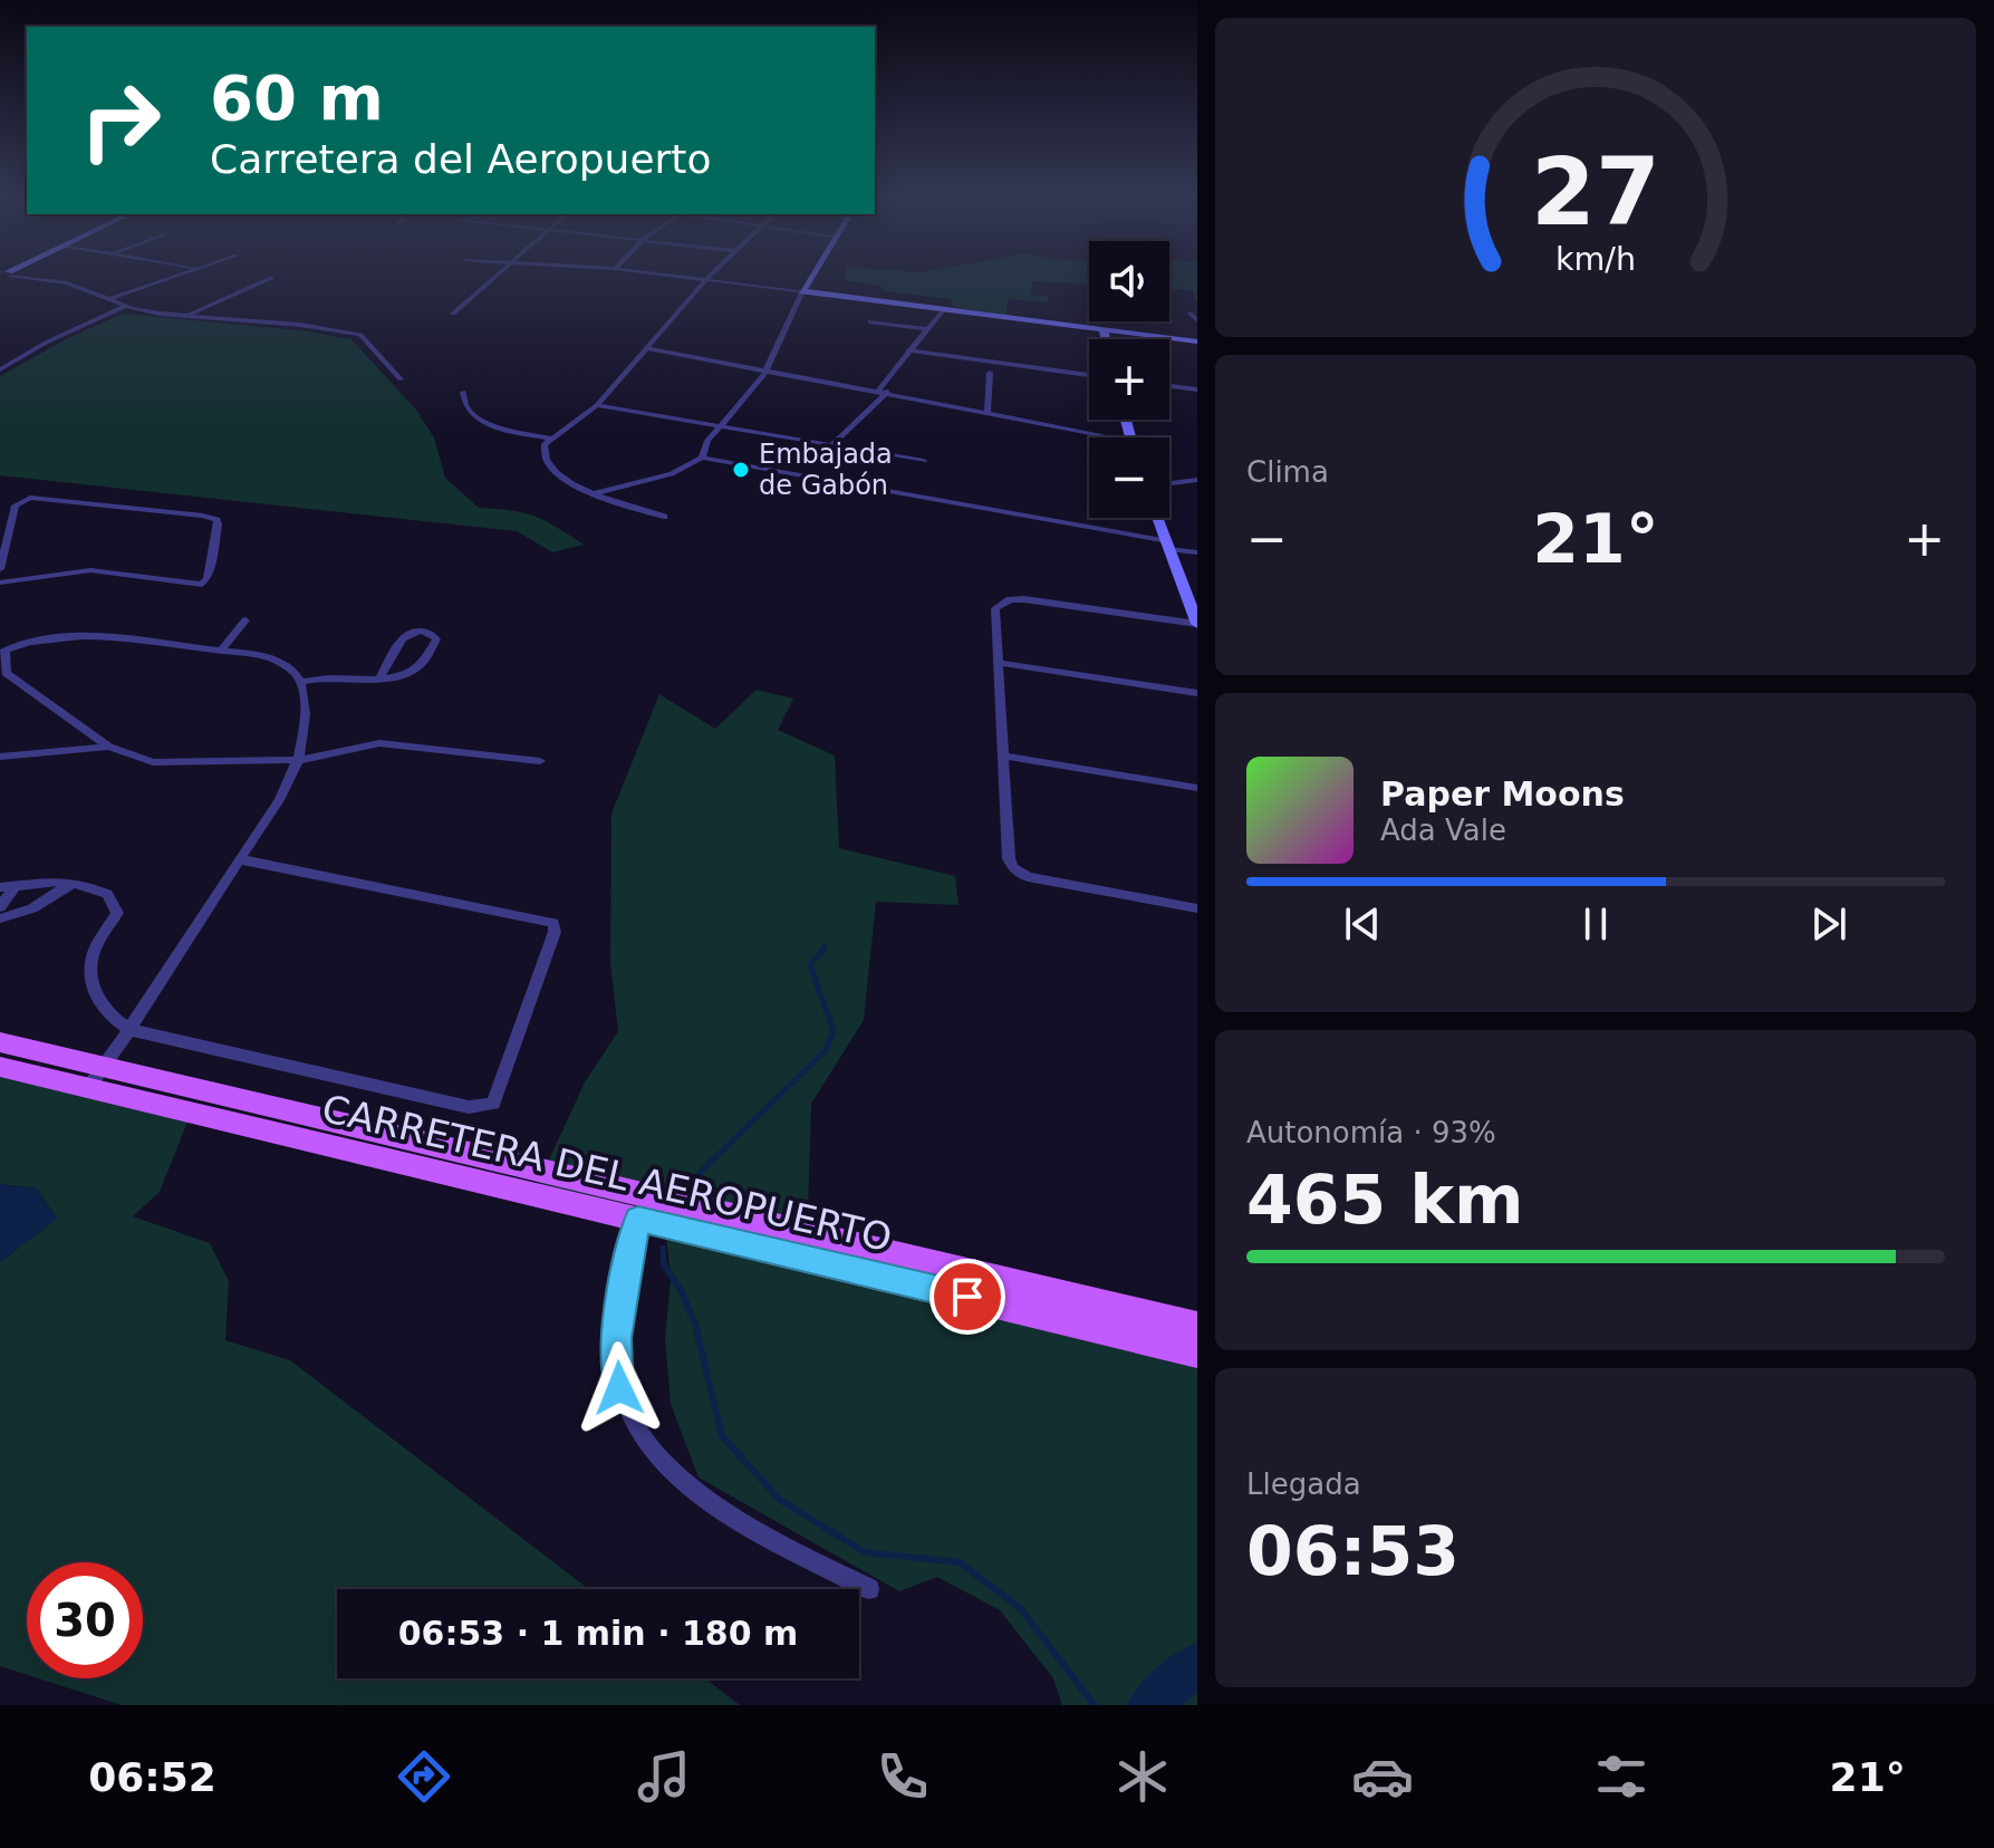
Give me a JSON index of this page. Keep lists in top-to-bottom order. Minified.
{"streets":{"main road":["CARRETERA DEL AEROPUERTO"]},"places":["Embajada de Gabón"],"page":{"turn":["60 m","Carretera del Aeropuerto"],"map_buttons":["+","−"],"tile":["Clima",["Autonomía · 93%","465 km"],["Llegada","06:53"]],"heat":["−","21°","+"],"song":["Paper Moons","Ada Vale"],"limit":"30","trip":"06:53 · 1 min · 180 m","tabs":["06:52","21°"],"gauge":["27","km/h"]}}
